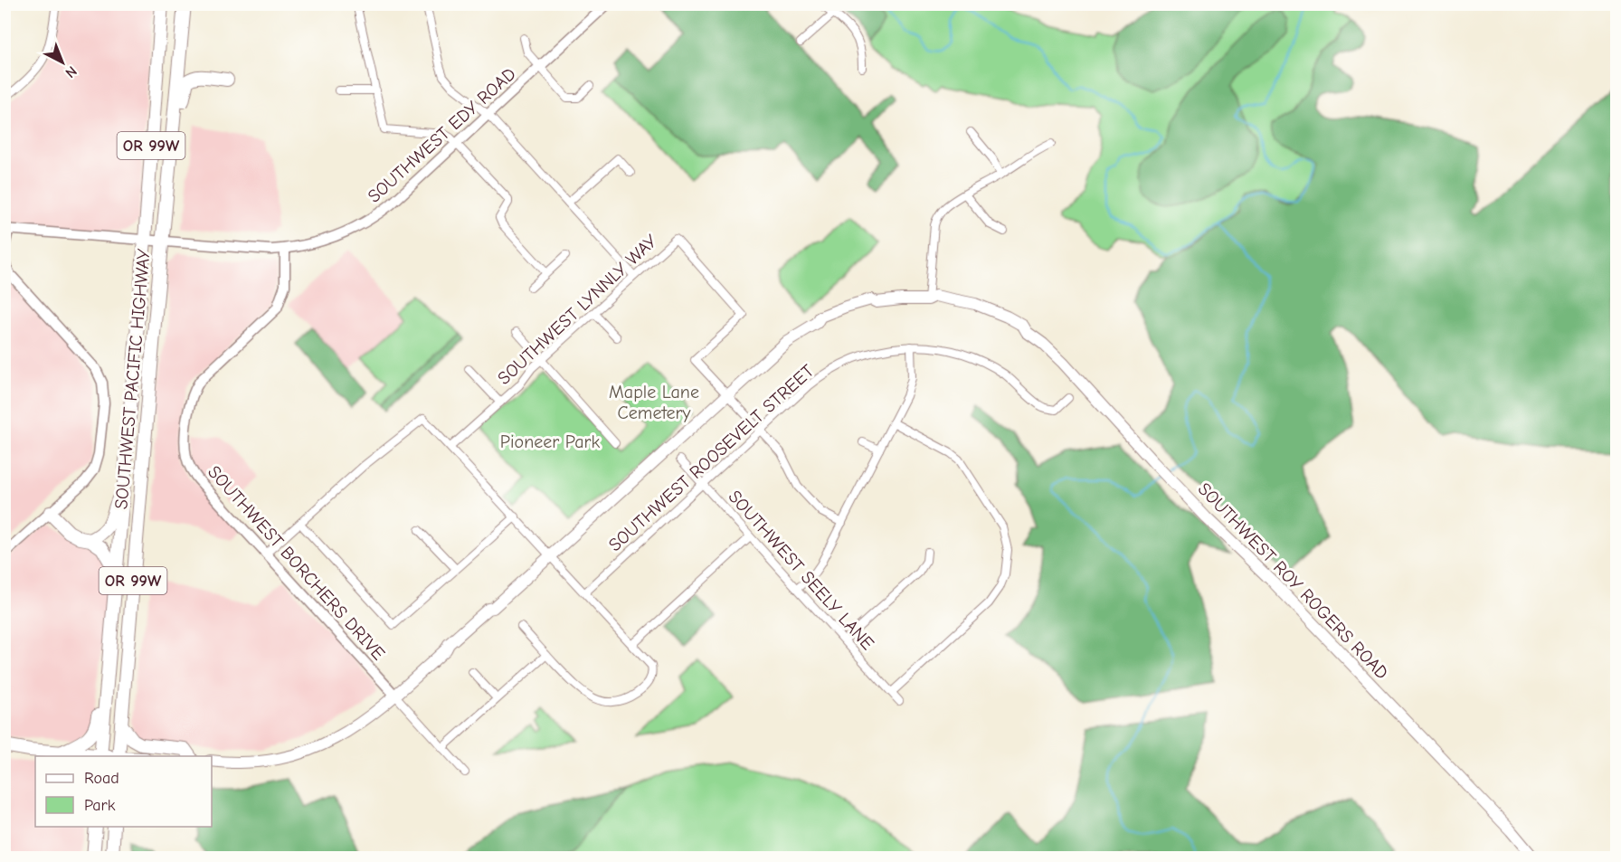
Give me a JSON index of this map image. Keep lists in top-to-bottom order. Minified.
{"streets":{"highway":["OR 99W","SOUTHWEST PACIFIC HIGHWAY"],"main road":["SOUTHWEST ROY ROGERS ROAD"],"street":["SOUTHWEST EDY ROAD","SOUTHWEST LYNNLY WAY","SOUTHWEST ROOSEVELT STREET","SOUTHWEST BORCHERS DRIVE","SOUTHWEST SEELY LANE"]},"crossings":[["SOUTHWEST EDY ROAD","SOUTHWEST PACIFIC HIGHWAY"],["SOUTHWEST EDY ROAD","SOUTHWEST BORCHERS DRIVE"],["SOUTHWEST LYNNLY WAY","SOUTHWEST ROOSEVELT STREET"],["SOUTHWEST LYNNLY WAY","SOUTHWEST ROY ROGERS ROAD"],["SOUTHWEST ROOSEVELT STREET","SOUTHWEST SEELY LANE"],["SOUTHWEST BORCHERS DRIVE","SOUTHWEST ROY ROGERS ROAD"]],"parks":["Maple Lane Cemetery","Pioneer Park"],"legend":["Road","Park"],"north":"bottom right"}
